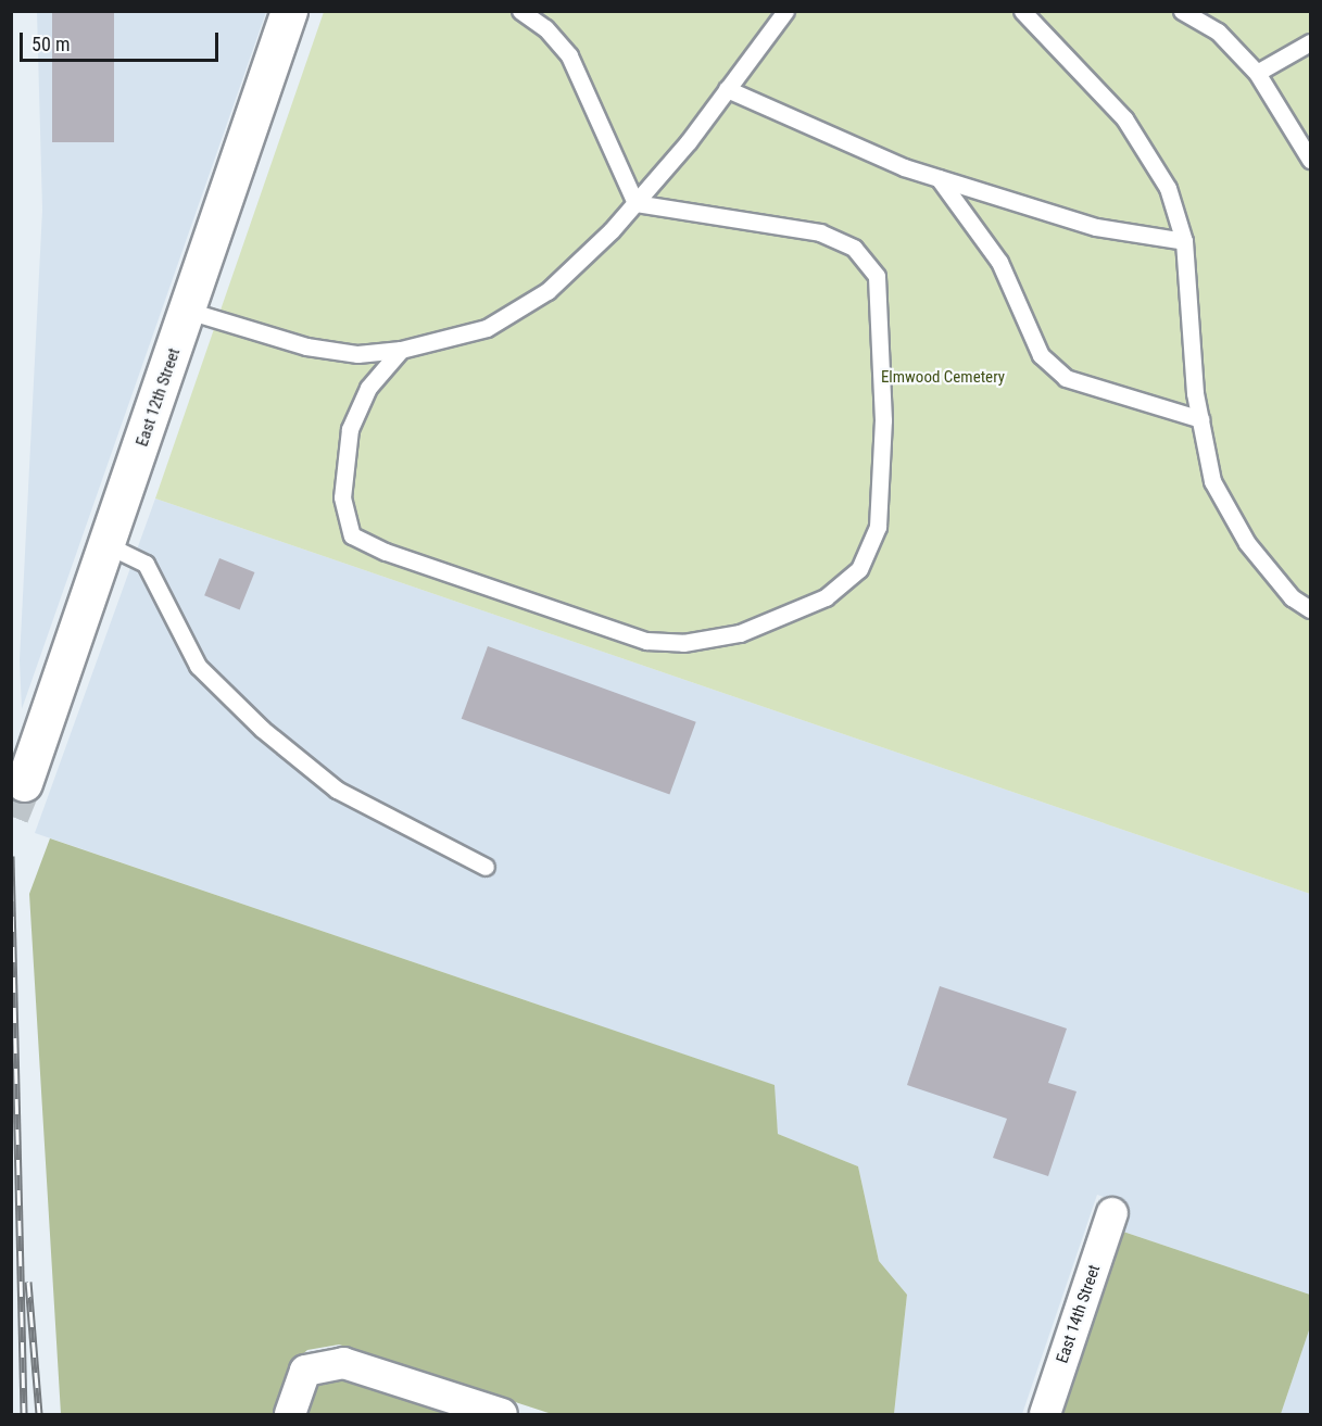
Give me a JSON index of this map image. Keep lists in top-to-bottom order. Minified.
{"streets":{"street":["East 12th Street","East 14th Street"]},"parks":["Elmwood Cemetery"],"scale_bar":"50 m"}
